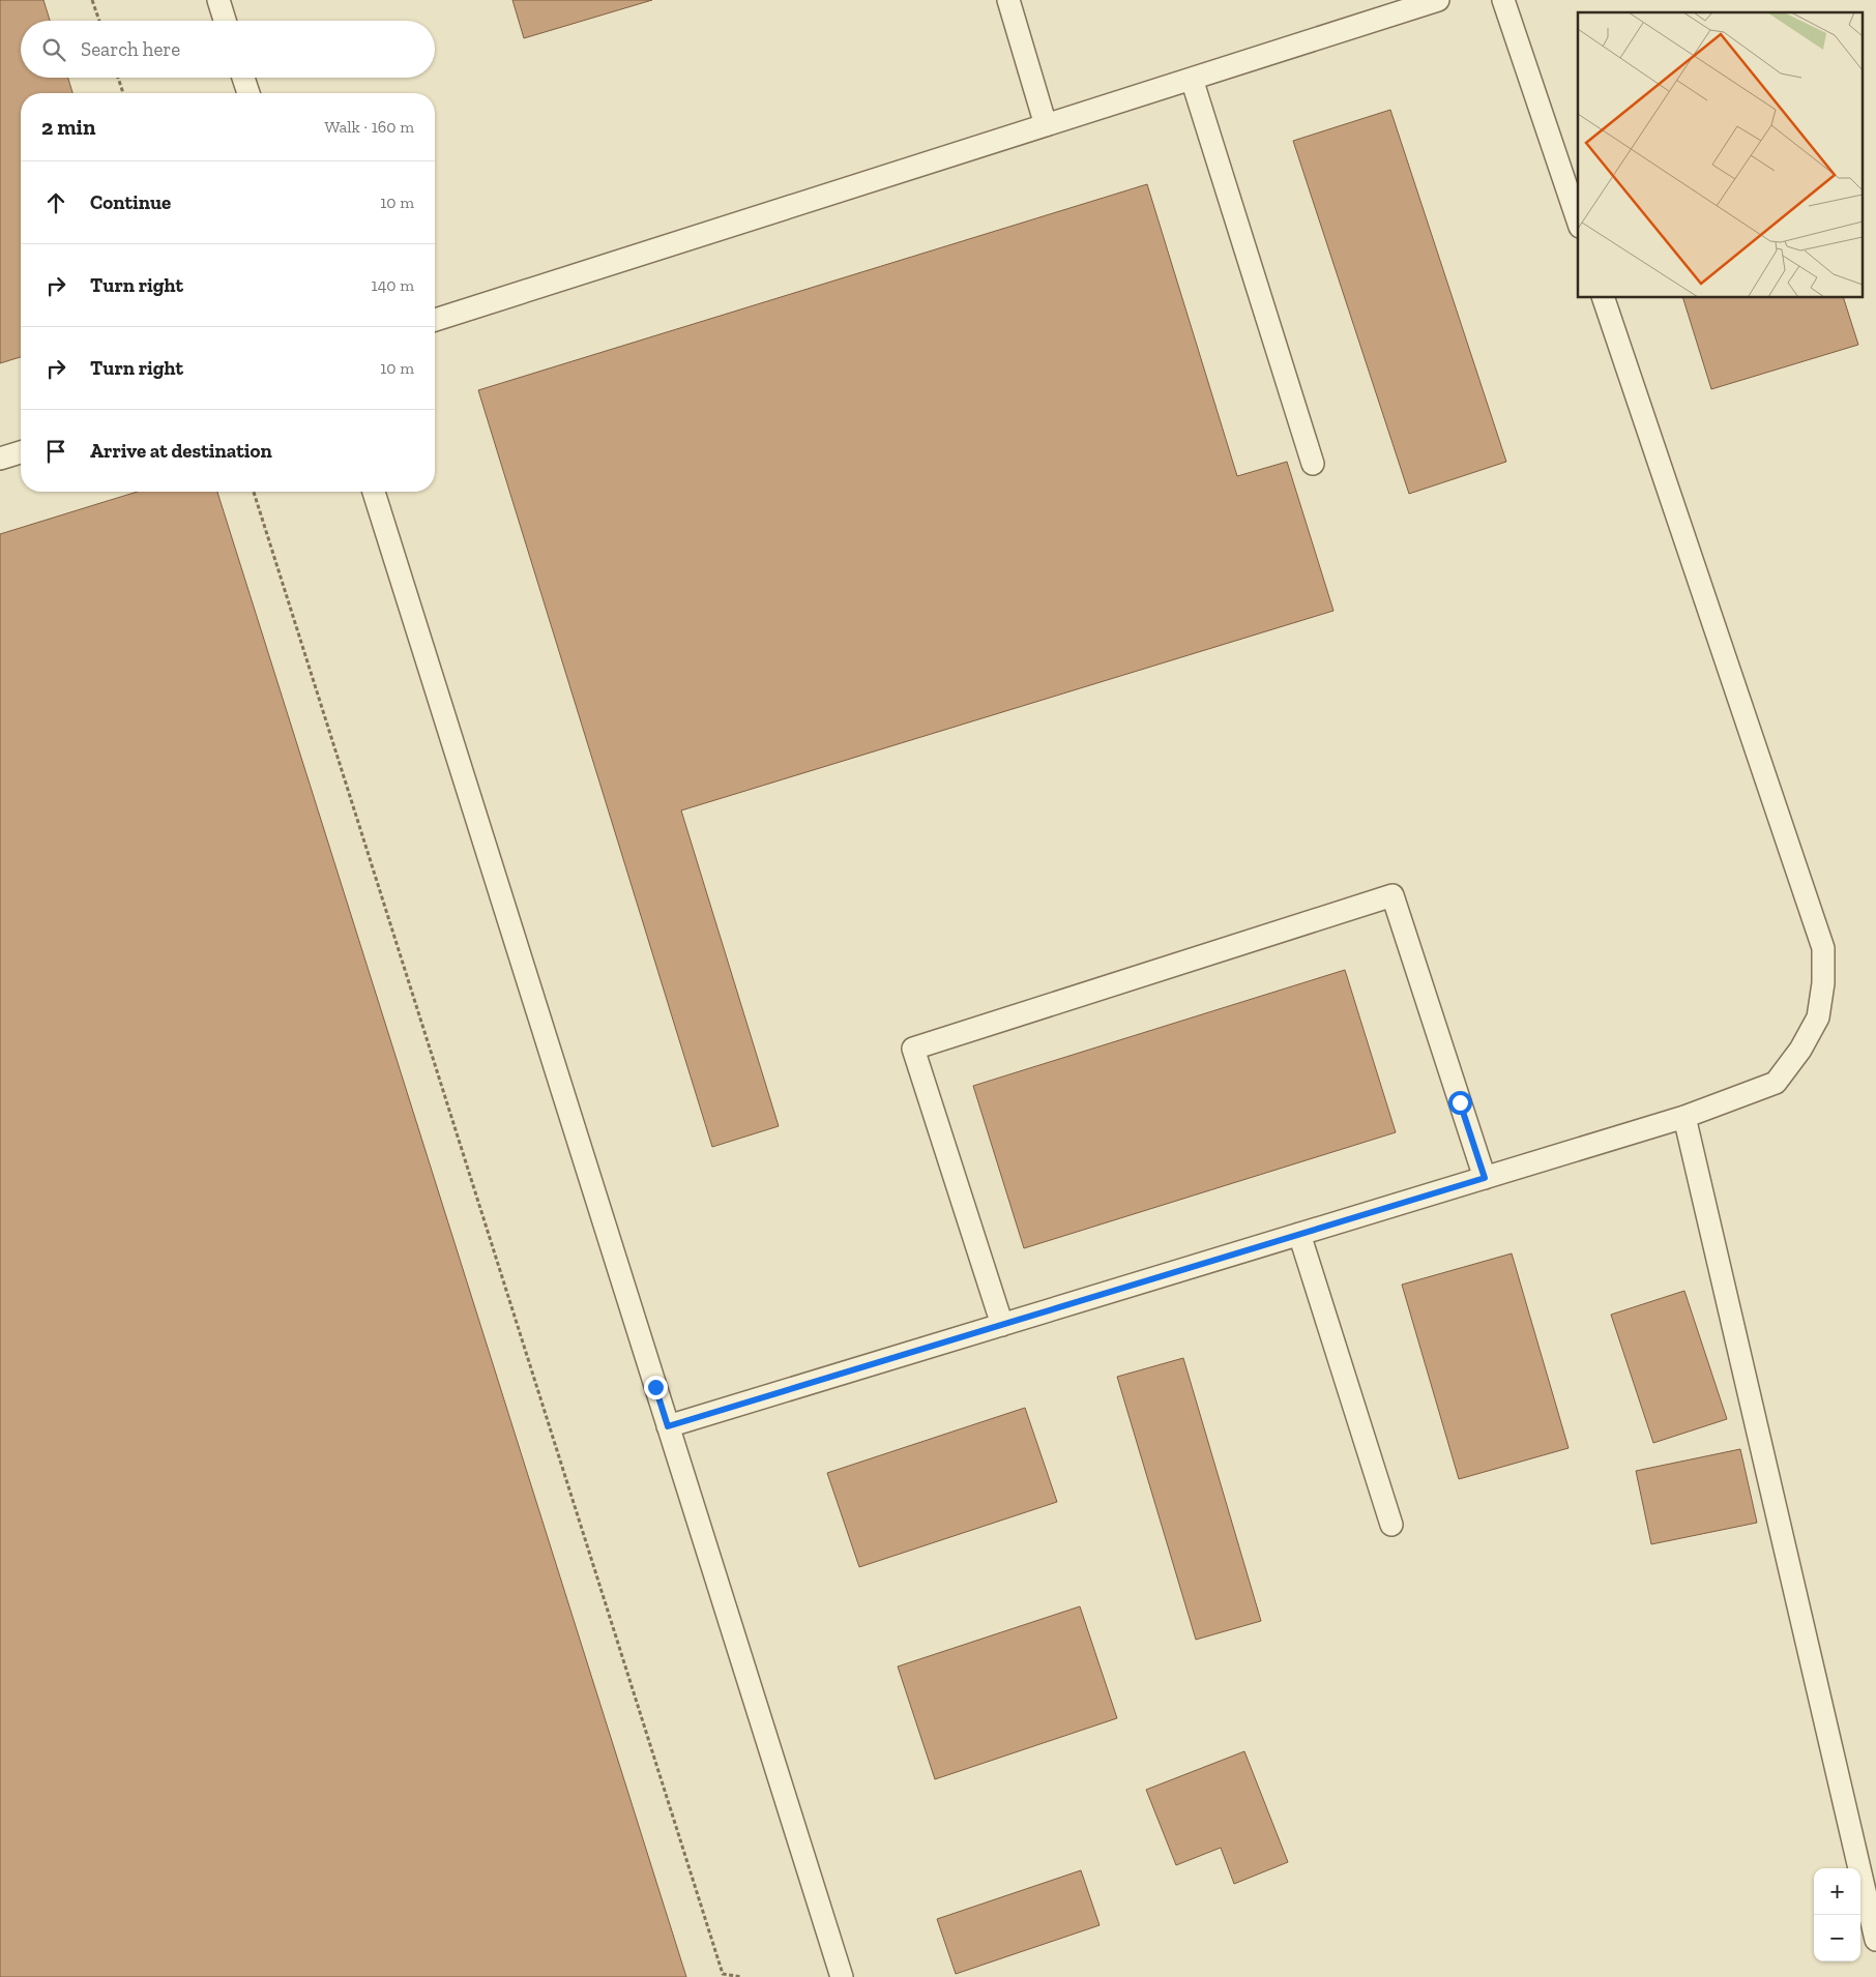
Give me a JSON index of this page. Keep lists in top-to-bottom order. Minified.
{"page":{"search":"Search here","heading":["2 min","Walk · 160 m"],"list":[["Continue","10 m"],["Turn right","140 m"],["Turn right","10 m"],"Arrive at destination"],"map_buttons":["+","−"]}}
